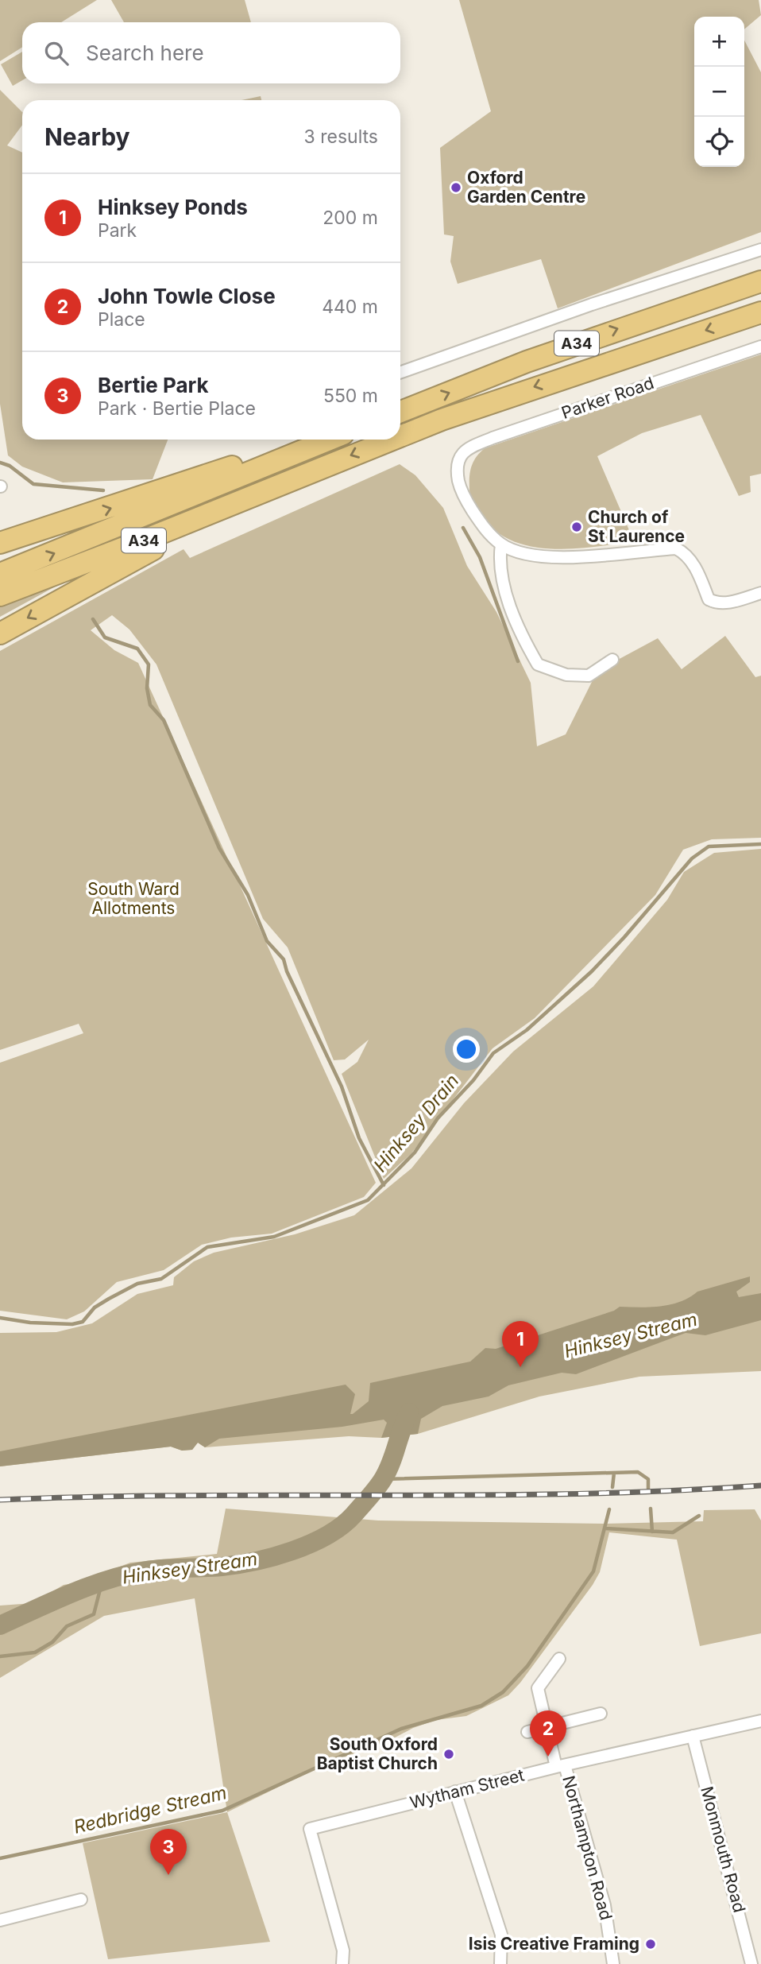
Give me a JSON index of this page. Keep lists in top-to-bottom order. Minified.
{"streets":{"highway":["A34"],"street":["Parker Road","Wytham Street","Northampton Road","Monmouth Road"]},"crossings":[["Wytham Street","Northampton Road"],["Wytham Street","Monmouth Road"]],"water":["Hinksey Drain","Hinksey Stream","Redbridge Stream"],"parks":["South Ward Allotments"],"places":["Oxford Garden Centre","Church of St Laurence","South Oxford Baptist Church","Isis Creative Framing"],"page":{"map_buttons":["+","−"],"search":"Search here","heading":["Nearby","3 results"],"list":[{"mark":"1","name":"Hinksey Ponds","note":"Park","value":"200 m"},{"mark":"2","name":"John Towle Close","note":"Place","value":"440 m"},{"mark":"3","name":"Bertie Park","note":"Park · Bertie Place","value":"550 m"}],"pins":["1","2","3"]}}
